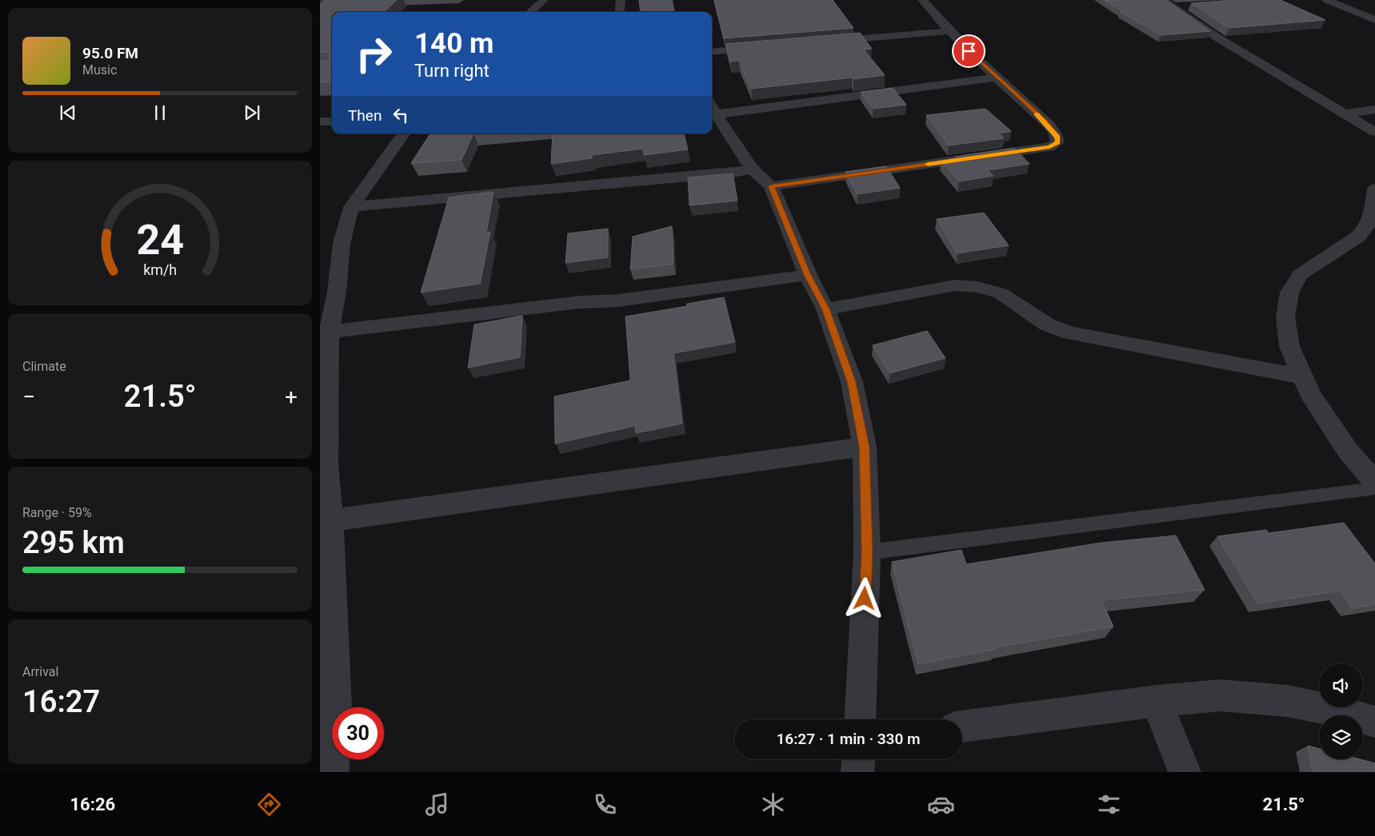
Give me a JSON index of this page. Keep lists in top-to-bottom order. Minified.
{"page":{"turn":["140 m","Turn right"],"song":["95.0 FM","Music"],"then":"Then","tile":["Climate",["Range · 59%","295 km"],["Arrival","16:27"]],"heat":["−","21.5°","+"],"limit":"30","trip":"16:27 · 1 min · 330 m","tabs":["16:26","21.5°"],"gauge":["24","km/h"]}}
